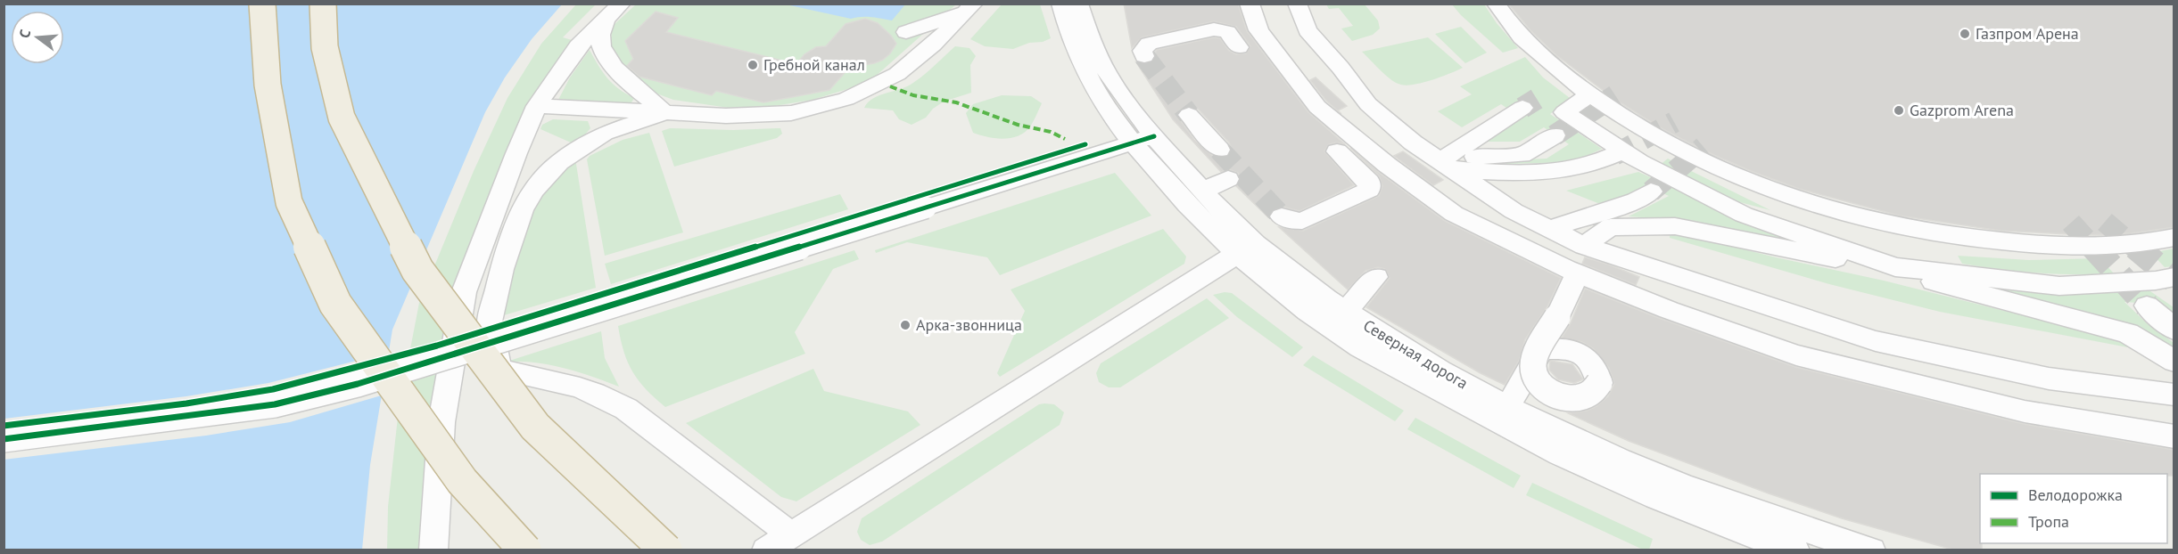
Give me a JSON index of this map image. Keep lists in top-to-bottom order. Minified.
{"streets":{"street":["Северная дорога"]},"places":["Газпром Арена","Гребной канал","Gazprom Arena","Арка-звонница"],"legend":["Велодорожка","Тропа"],"north":"left"}
